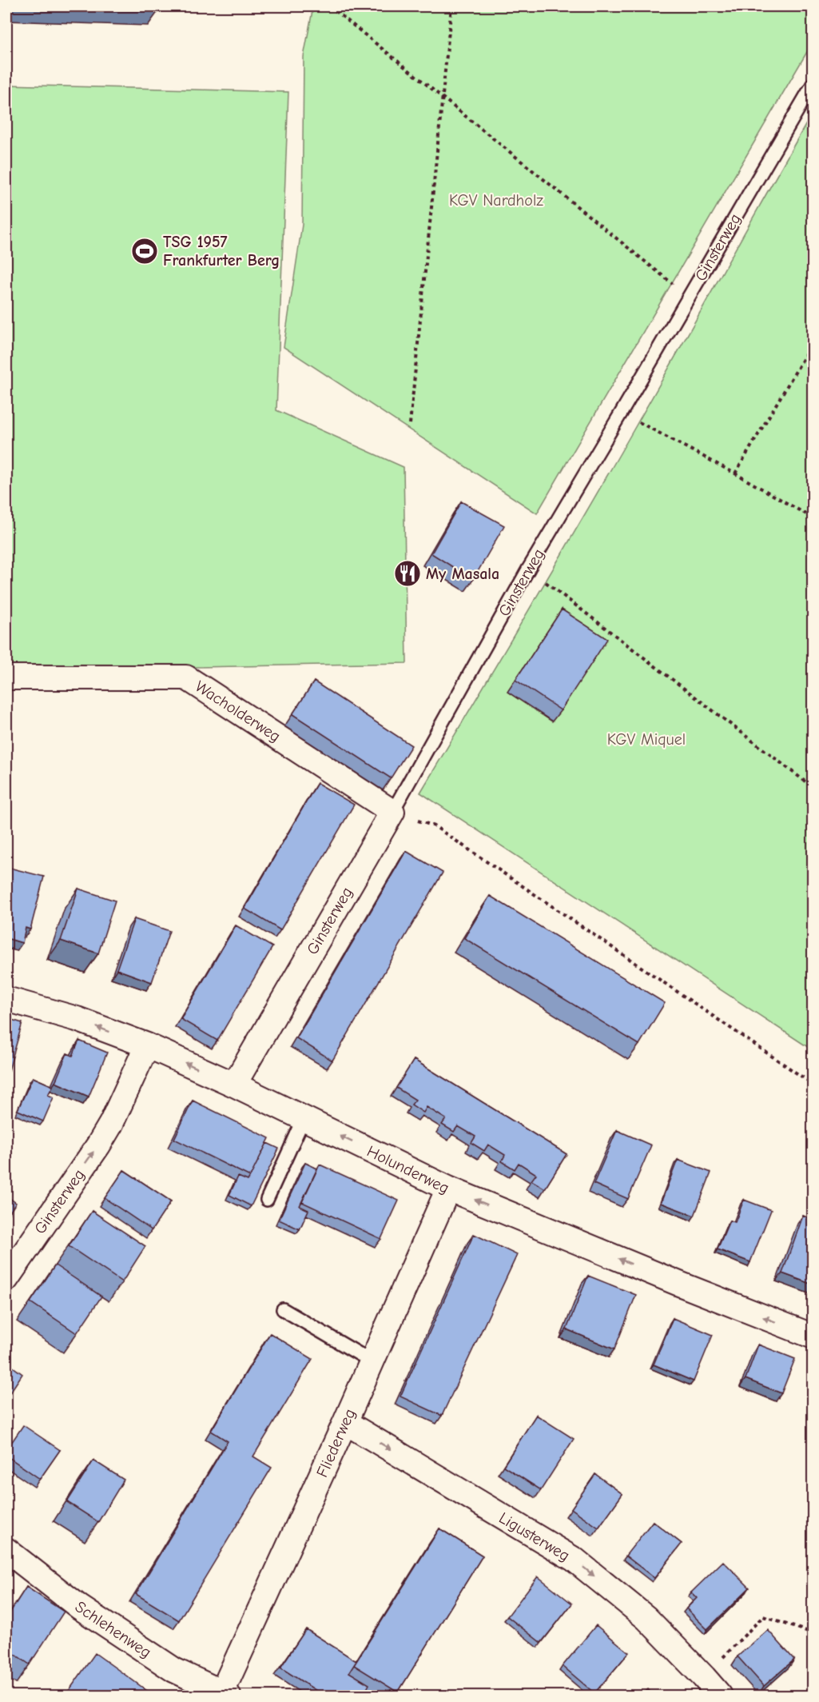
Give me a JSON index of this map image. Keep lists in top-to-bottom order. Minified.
{"streets":{"street":["Ginsterweg","Wacholderweg","Holunderweg","Fliederweg","Ligusterweg","Schlehenweg"]},"crossings":[["Ginsterweg","Wacholderweg"],["Ginsterweg","Holunderweg"],["Holunderweg","Fliederweg"],["Fliederweg","Ligusterweg"],["Fliederweg","Schlehenweg"]],"one_way":["Holunderweg","Ligusterweg"],"parks":["KGV Nardholz","KGV Miquel"],"places":{"sports":["TSG 1957 Frankfurter Berg"],"restaurant":["My Masala"]}}
